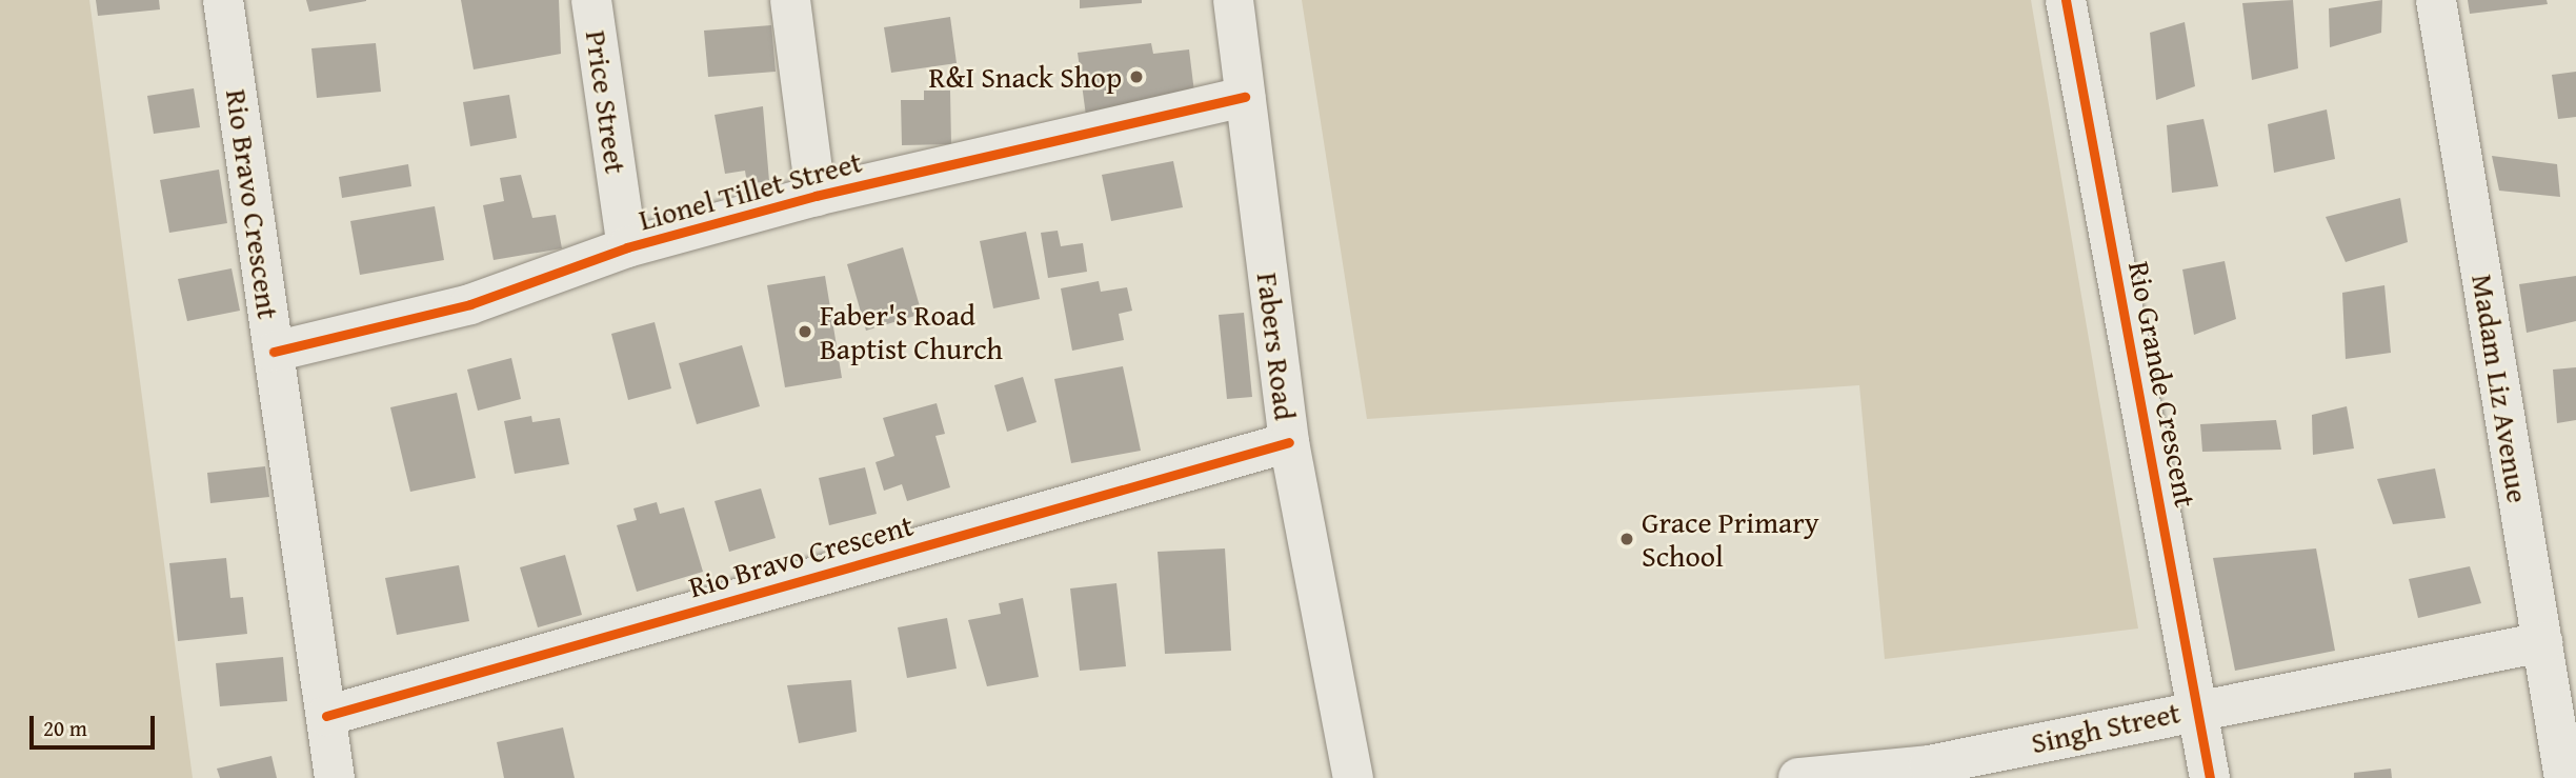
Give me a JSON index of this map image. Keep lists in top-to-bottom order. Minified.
{"streets":{"street":["Price Street","Lionel Tillet Street","Rio Bravo Crescent","Fabers Road","Rio Grande Crescent","Madam Liz Avenue","Singh Street"]},"crossings":[["Price Street","Lionel Tillet Street"],["Lionel Tillet Street","Rio Bravo Crescent"],["Lionel Tillet Street","Fabers Road"],["Rio Bravo Crescent","Fabers Road"],["Rio Grande Crescent","Singh Street"],["Madam Liz Avenue","Singh Street"]],"places":["R&I Snack Shop","Faber's Road Baptist Church","Grace Primary School"],"scale_bar":"20 m"}
